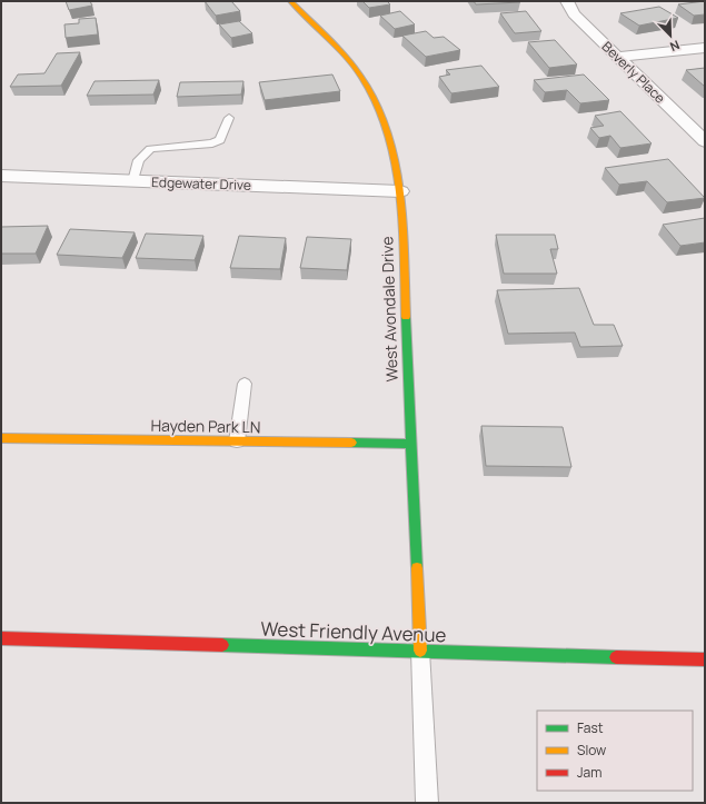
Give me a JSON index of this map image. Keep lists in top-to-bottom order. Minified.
{"streets":{"street":["Beverly Place","Edgewater Drive","West Avondale Drive","Hayden Park LN","West Friendly Avenue"]},"crossings":[["Edgewater Drive","West Avondale Drive"],["West Avondale Drive","Hayden Park LN"],["West Avondale Drive","West Friendly Avenue"]],"legend":["Fast","Slow","Jam"],"north":"bottom right"}
